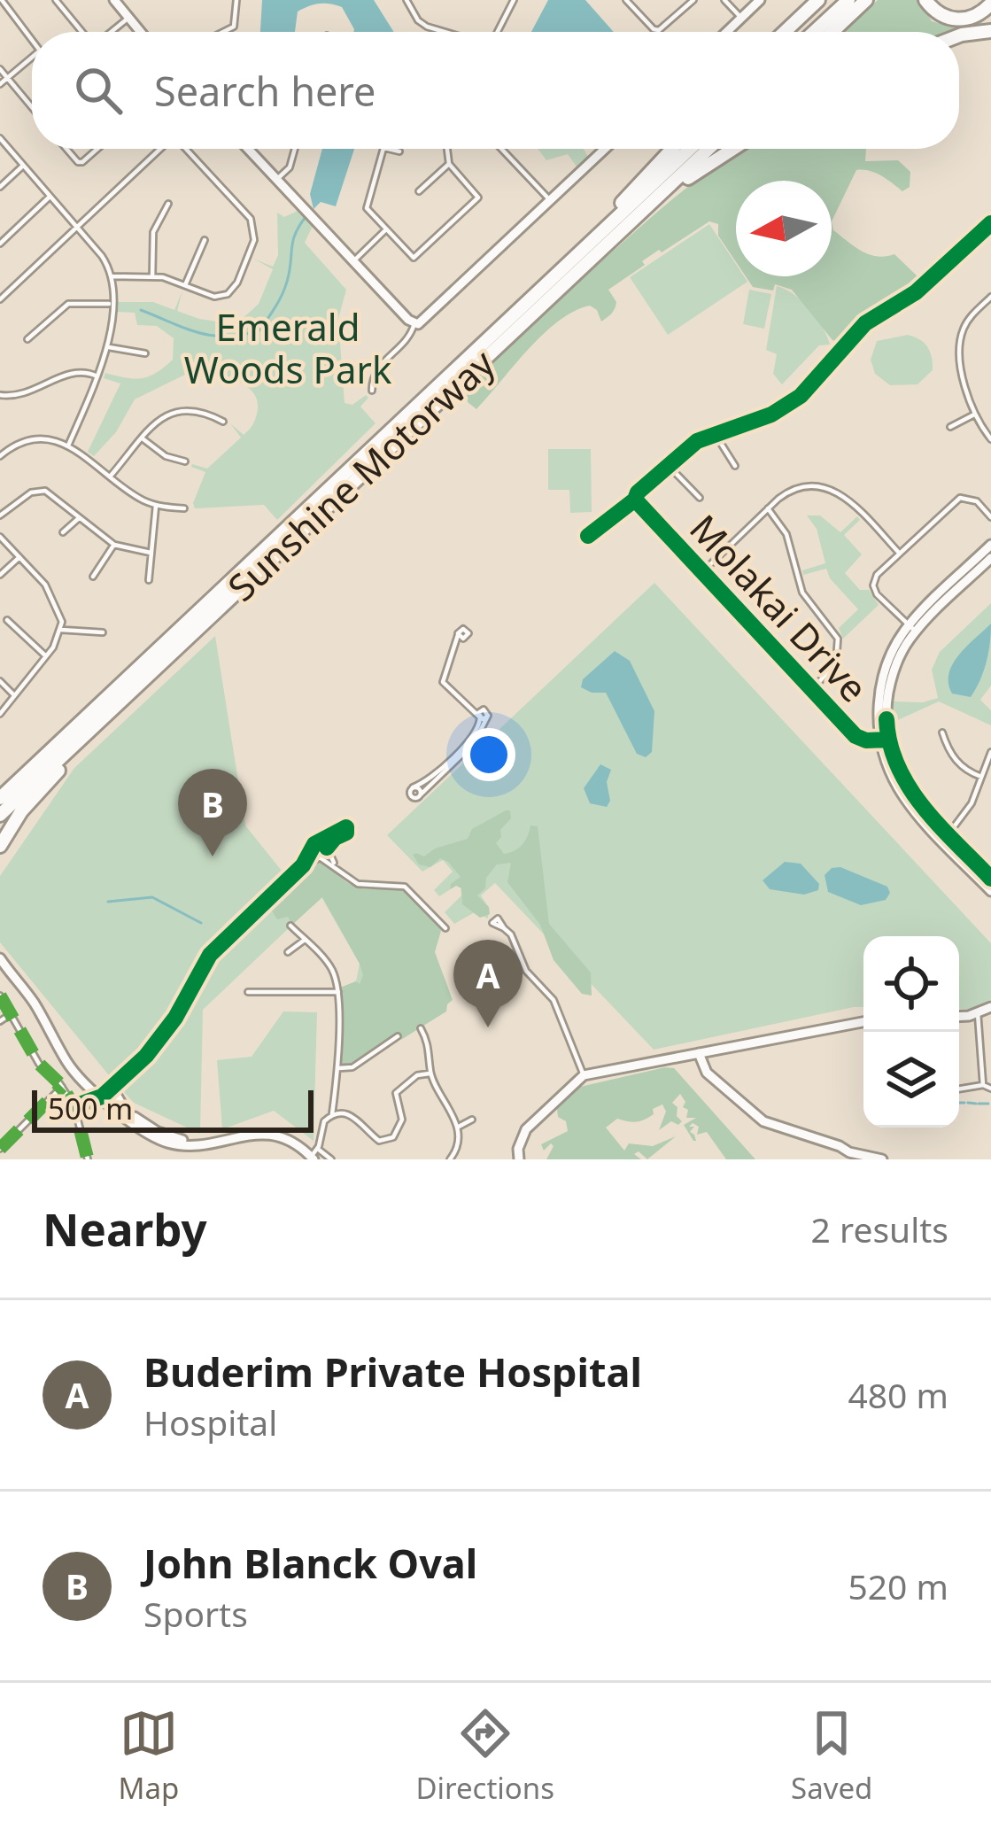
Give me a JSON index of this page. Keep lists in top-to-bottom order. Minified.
{"streets":{"highway":["Sunshine Motorway"],"street":["Molakai Drive"]},"parks":["Emerald Woods Park"],"scale_bar":"500 m","north":"left","page":{"search":"Search here","pins":["B","A"],"scale":"500 m","heading":["Nearby","2 results"],"list":[{"mark":"A","name":"Buderim Private Hospital","note":"Hospital","value":"480 m"},{"mark":"B","name":"John Blanck Oval","note":"Sports","value":"520 m"}],"nav":["Map","Directions","Saved"]}}
